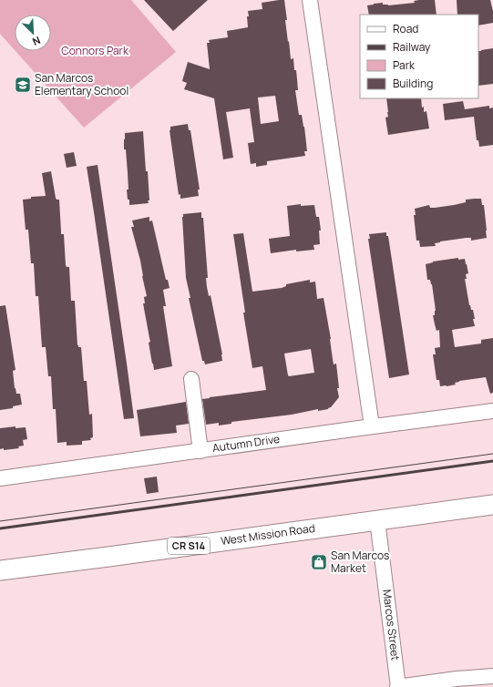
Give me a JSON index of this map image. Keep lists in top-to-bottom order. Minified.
{"streets":{"main road":["West Mission Road","CR S14"],"street":["Autumn Drive","Marcos Street"]},"crossings":[["West Mission Road","Marcos Street"]],"parks":["Connors Park"],"places":{"school or university":["San Marcos Elementary School"],"shop":["San Marcos Market"]},"legend":["Road","Railway","Park","Building"],"north":"bottom right"}
